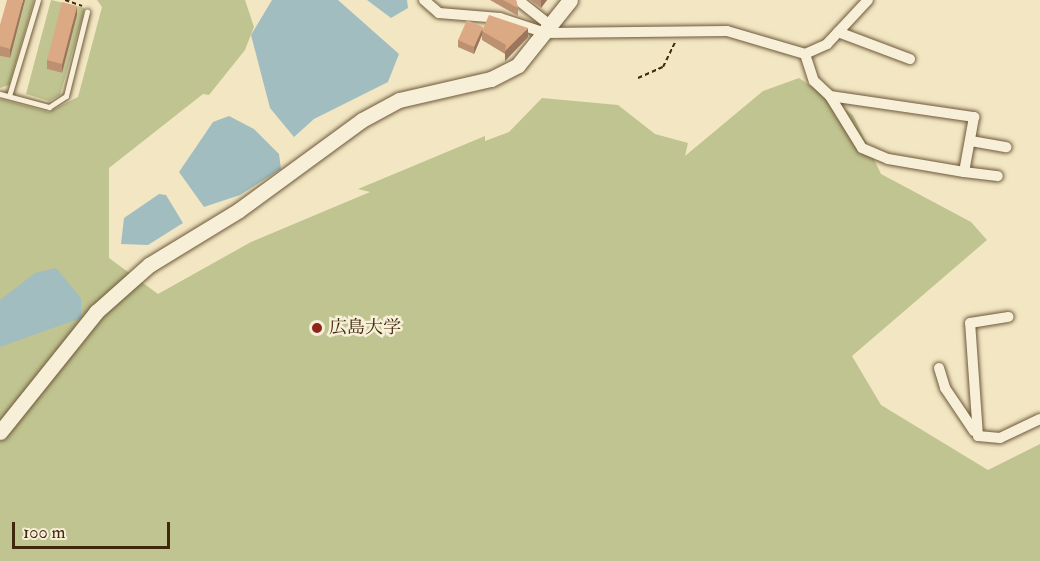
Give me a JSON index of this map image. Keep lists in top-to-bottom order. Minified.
{"places":["広島大学"],"scale_bar":"100 m"}
